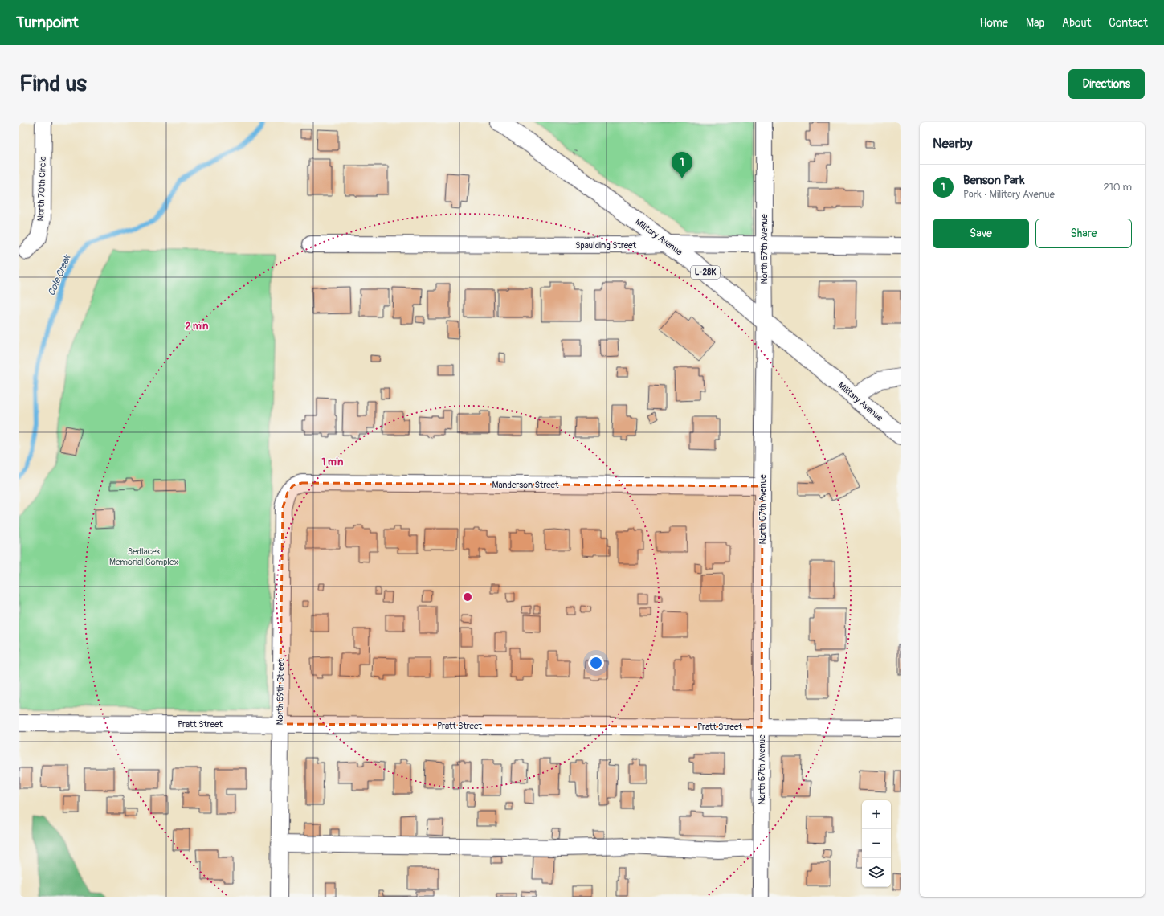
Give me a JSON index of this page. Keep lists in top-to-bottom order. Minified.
{"streets":{"main road":["Military Avenue","L-28K"],"street":["North 70th Circle","Spaulding Street","North 67th Avenue","Manderson Street","North 69th Street","Pratt Street"]},"crossings":[["Military Avenue","Spaulding Street"],["Military Avenue","North 67th Avenue"],["Spaulding Street","North 67th Avenue"],["North 67th Avenue","Manderson Street"],["North 67th Avenue","Pratt Street"],["Manderson Street","North 69th Street"],["North 69th Street","Pratt Street"]],"water":["Cole Creek"],"parks":["Sedlacek Memorial Complex"],"page":{"header":"Turnpoint","nav":["Home","Map","About","Contact"],"buttons":["Directions",["Save","Share"]],"title":"Find us","heading":"Nearby","pins":"1","list":[{"mark":"1","name":"Benson Park","note":"Park · Military Avenue","value":"210 m"}],"map_buttons":["+","−"]},"rings":["2 min","1 min"]}
